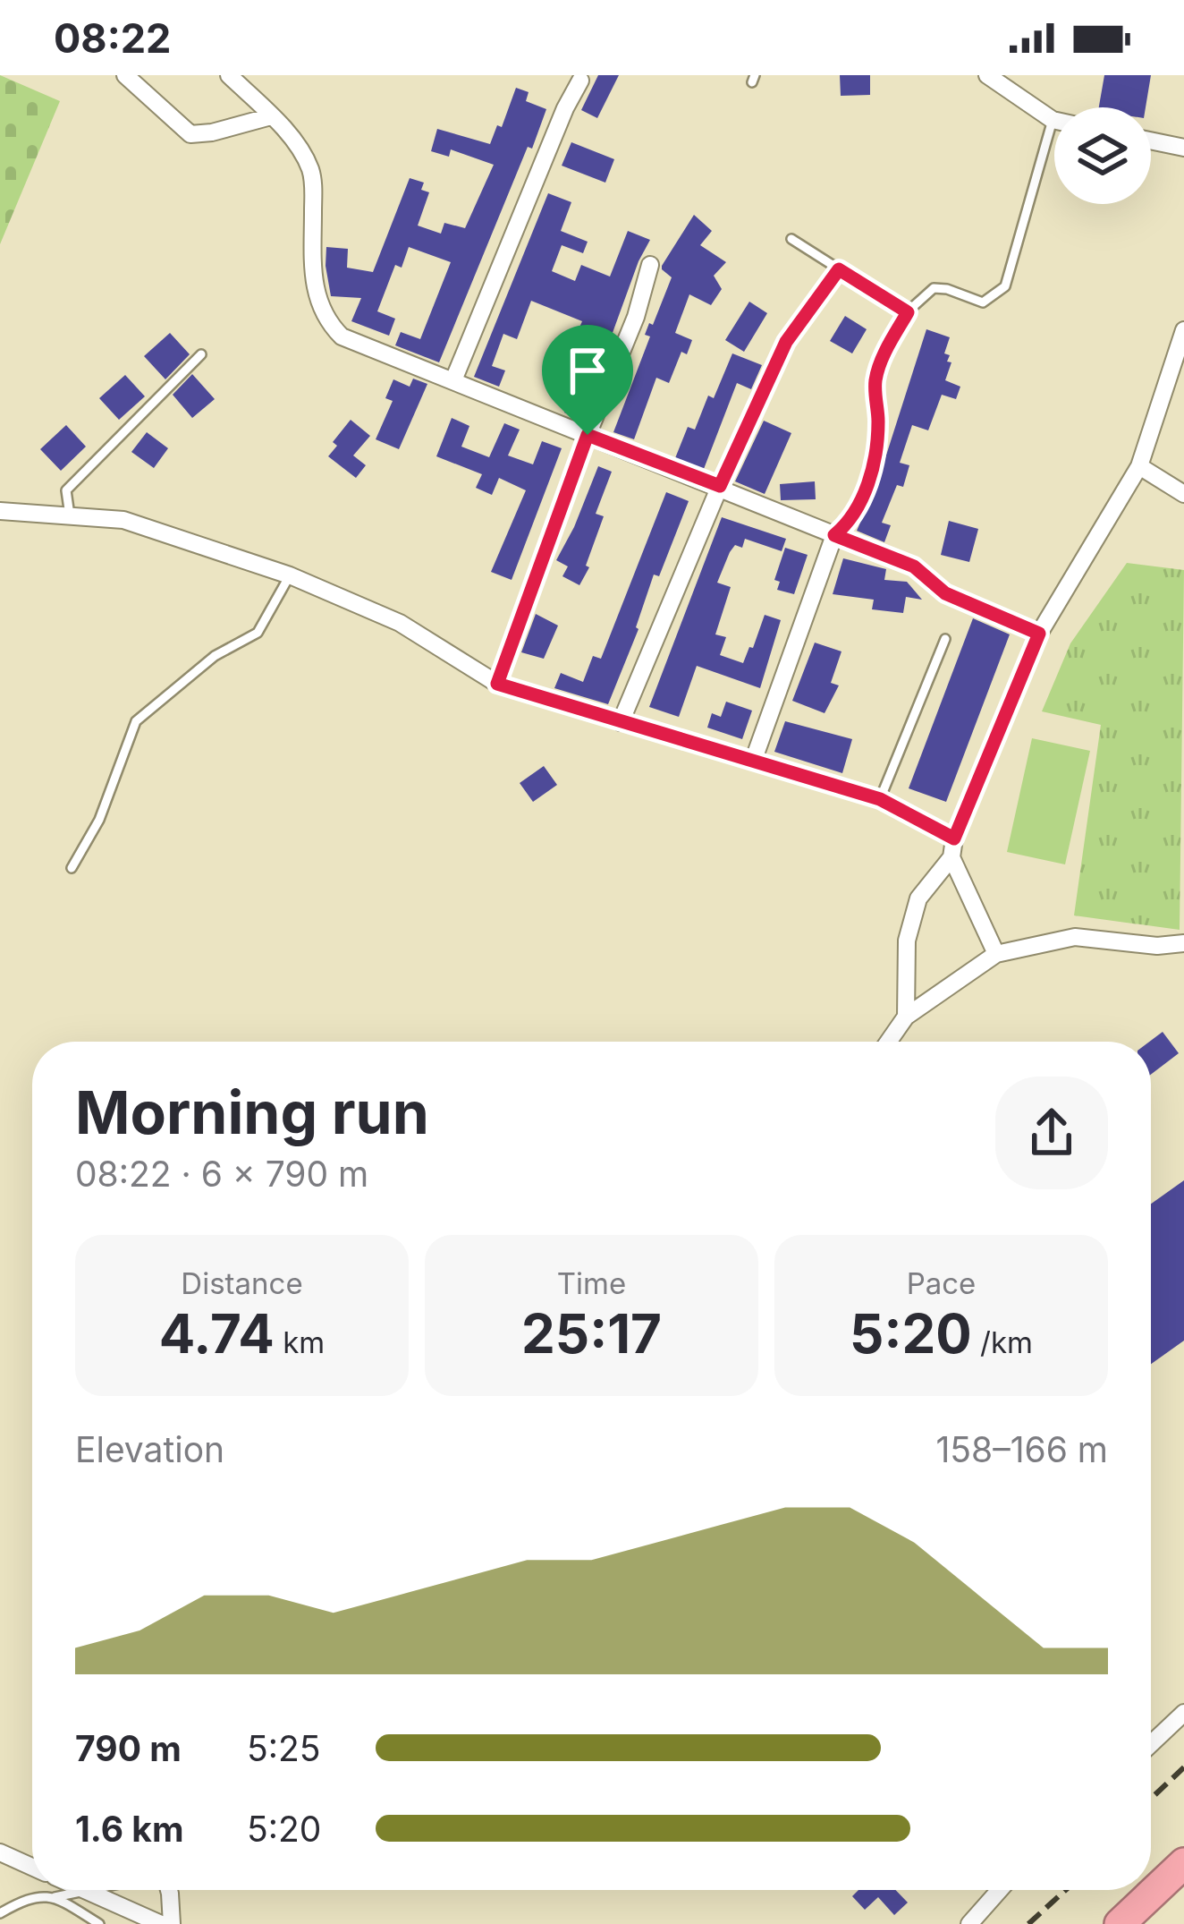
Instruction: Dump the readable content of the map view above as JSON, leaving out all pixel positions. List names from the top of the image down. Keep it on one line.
{"page":{"status":"08:22","heading":["Morning run","08:22 · 6 × 790 m"],"stats":[["Distance","4.74 km"],["Time","25:17"],["Pace","5:20 /km"]],"chart":["Elevation","158–166 m"],"list":[{"name":"790 m","note":"5:25"},{"name":"1.6 km","note":"5:20"}]}}
